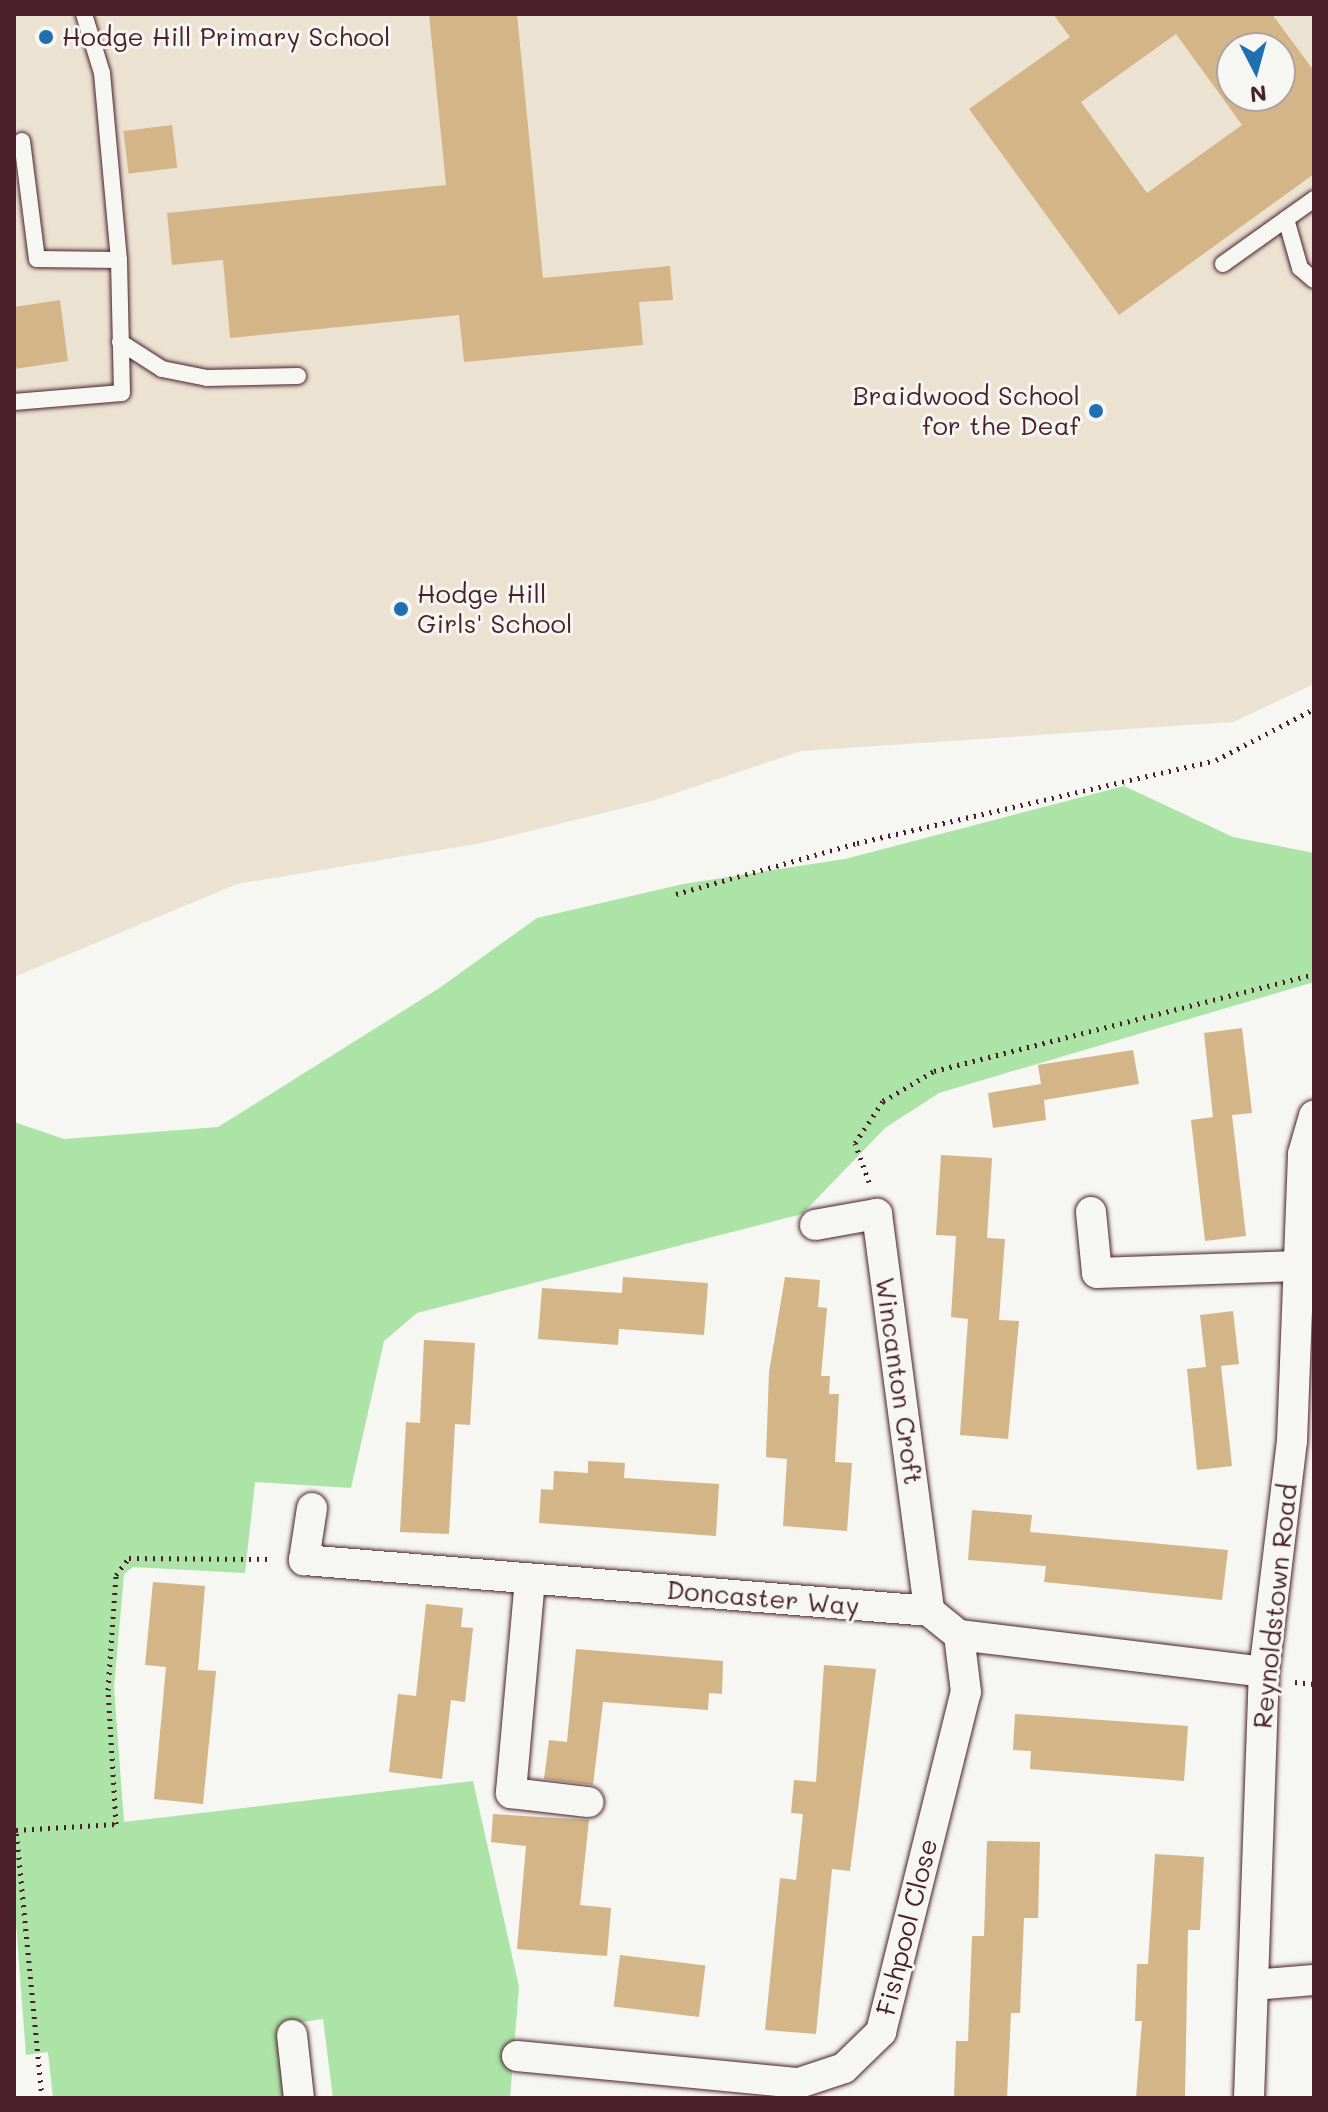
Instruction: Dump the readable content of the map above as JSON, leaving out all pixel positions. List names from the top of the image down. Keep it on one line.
{"streets":{"street":["Wincanton Croft","Doncaster Way","Reynoldstown Road","Fishpool Close"]},"crossings":[["Wincanton Croft","Doncaster Way"]],"places":["Hodge Hill Primary School","Braidwood School for the Deaf","Hodge Hill Girls' School"],"north":"bottom"}
